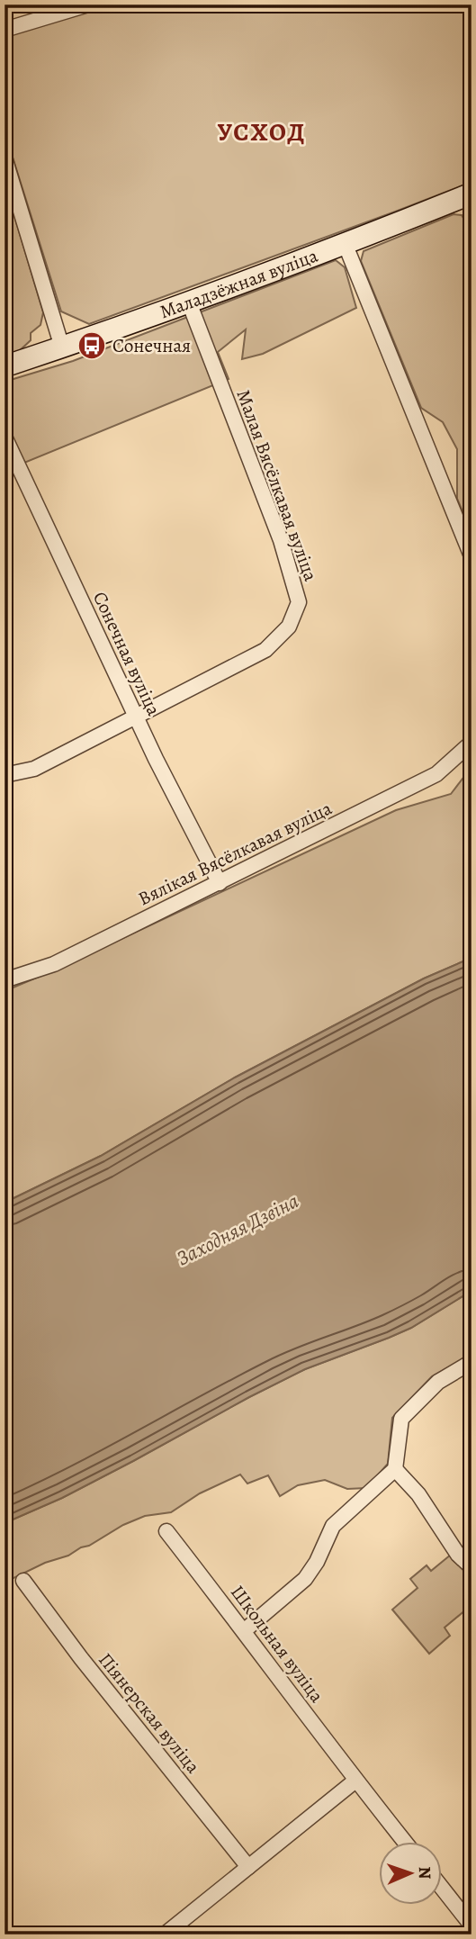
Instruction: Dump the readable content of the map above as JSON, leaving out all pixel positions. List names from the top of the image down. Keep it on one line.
{"streets":{"main road":["Маладзёжная вуліца"],"street":["Малая Вясёлкавая вуліца","Сонечная вуліца","Вялікая Вясёлкавая вуліца","Школьная вуліца","Піянерская вуліца"]},"crossings":[["Маладзёжная вуліца","Малая Вясёлкавая вуліца"],["Малая Вясёлкавая вуліца","Сонечная вуліца"],["Сонечная вуліца","Вялікая Вясёлкавая вуліца"]],"districts":["УСХОД"],"water":["Заходняя Дзвіна"],"places":{"bus stop":["Сонечная"]},"north":"right"}
